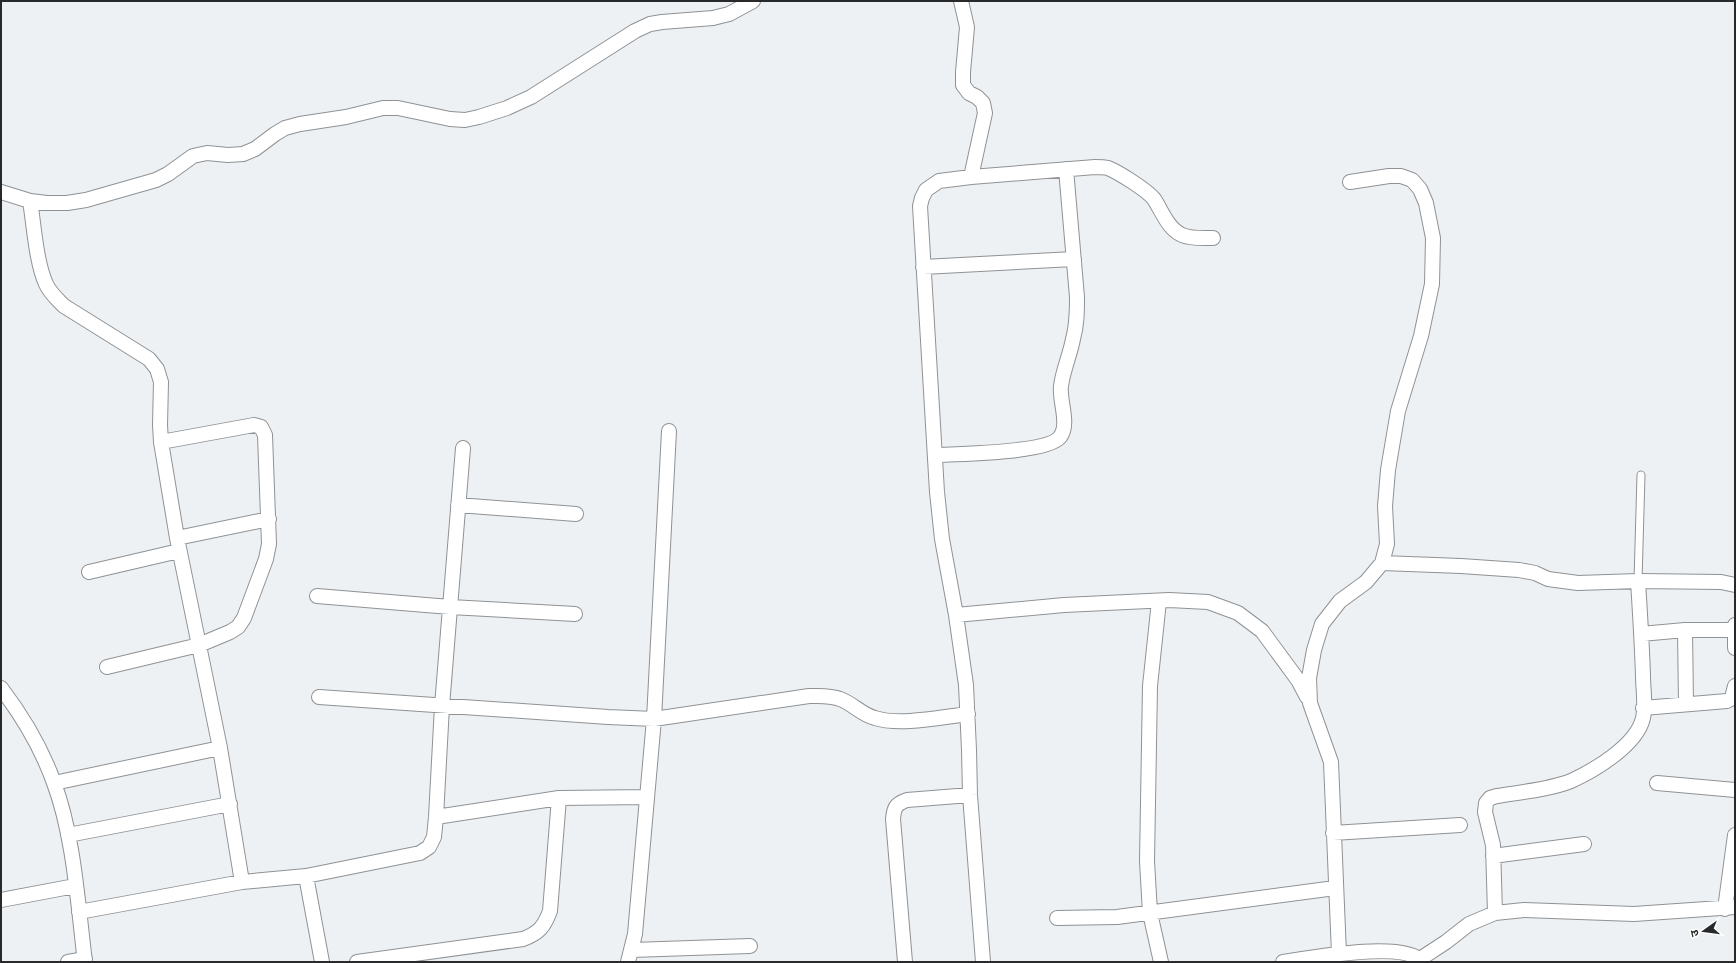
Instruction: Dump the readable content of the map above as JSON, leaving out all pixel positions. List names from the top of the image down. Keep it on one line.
{"north":"left"}
